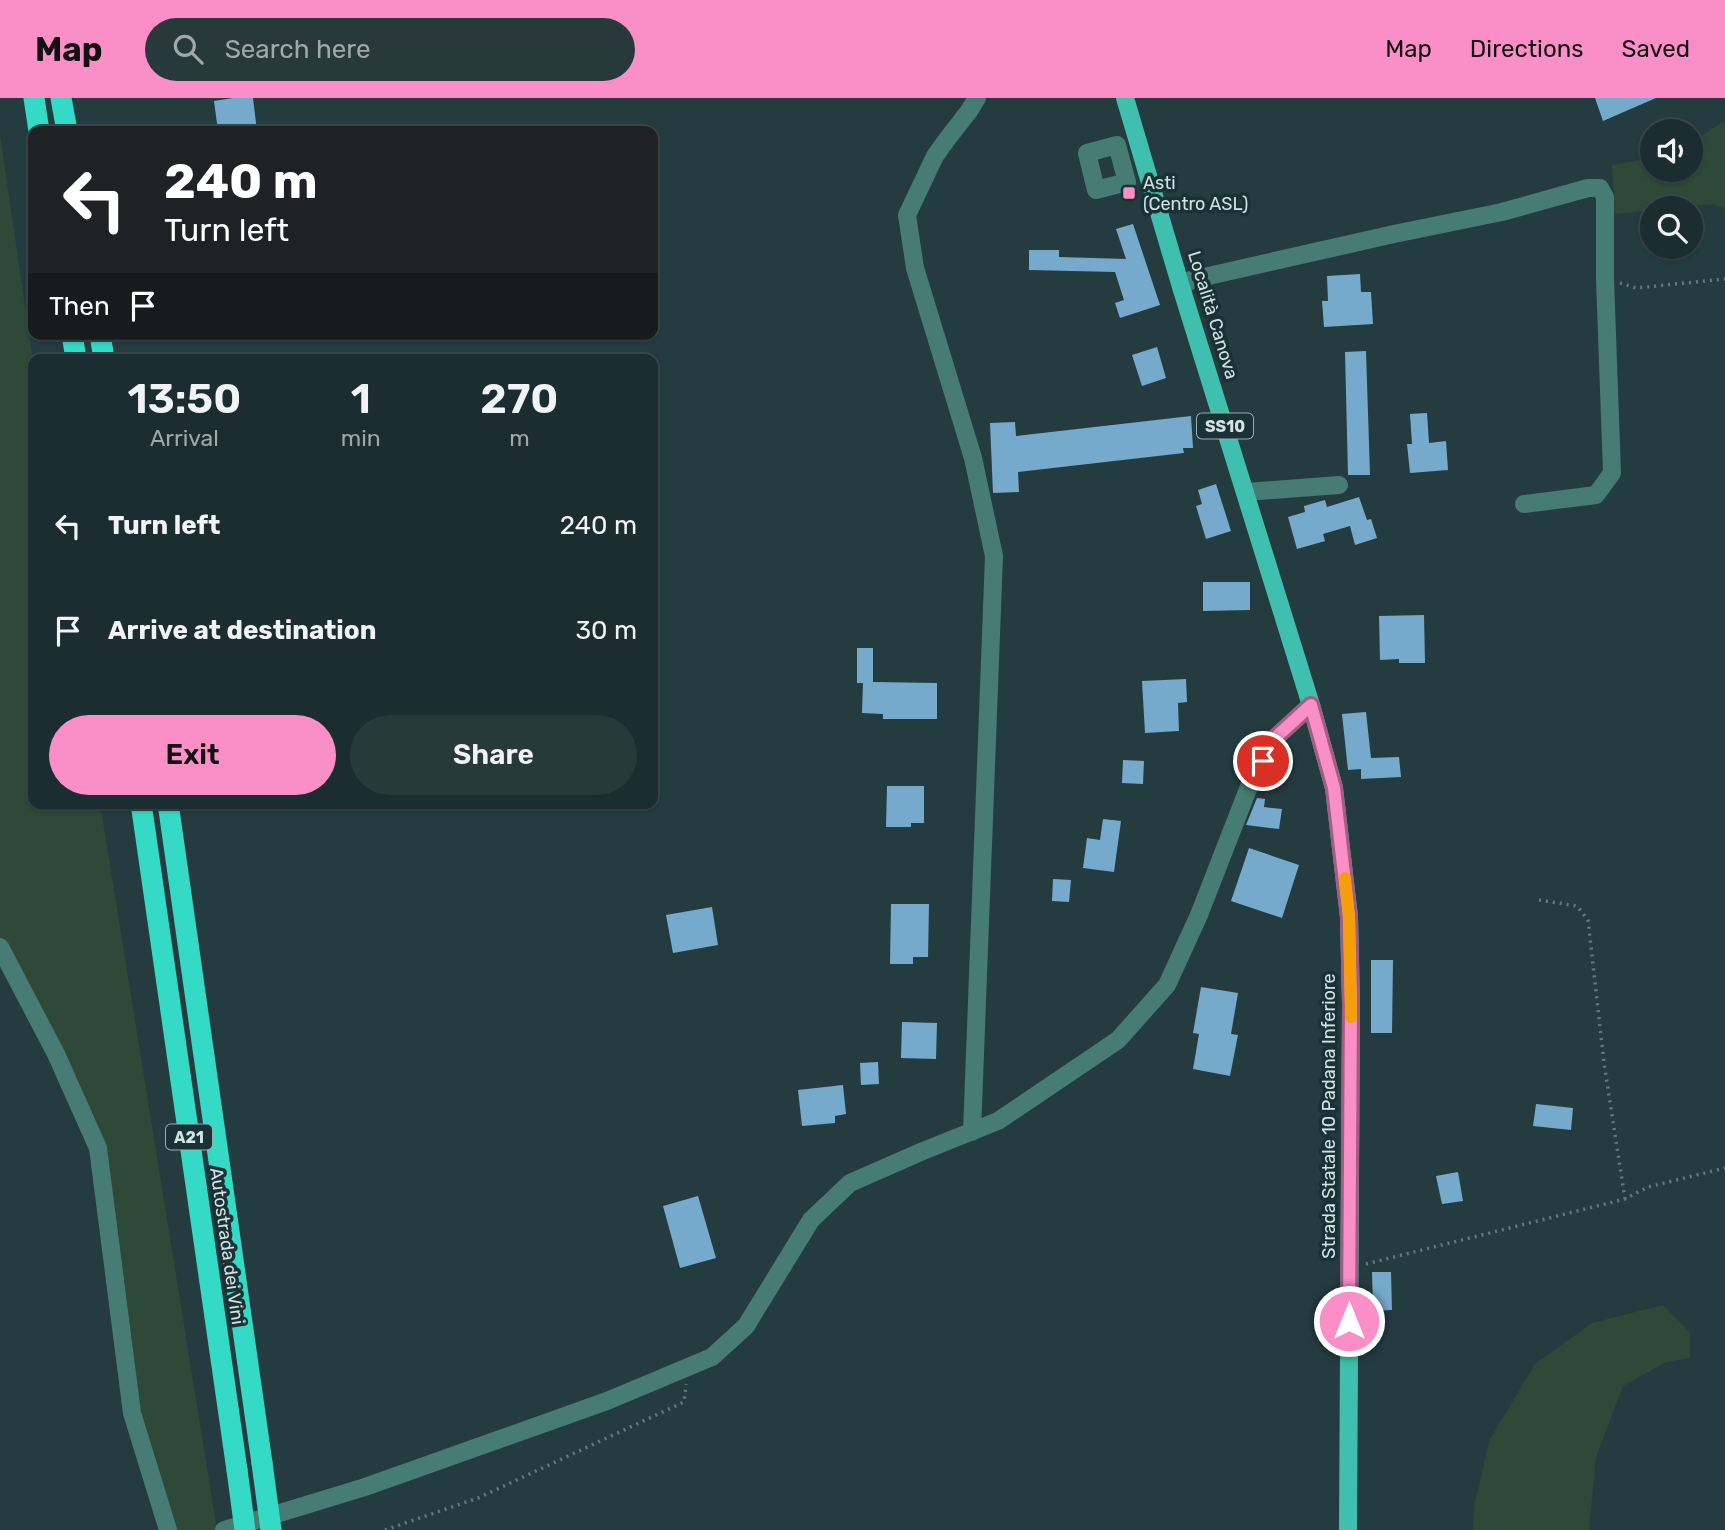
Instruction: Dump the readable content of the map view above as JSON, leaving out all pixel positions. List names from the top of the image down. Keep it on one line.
{"streets":{"highway":["A21","Autostrada dei Vini"],"main road":["Località Canova","SS10","Strada Statale 10 Padana Inferiore"]},"crossings":[["Località Canova","Strada Statale 10 Padana Inferiore"]],"places":{"transit":["Asti (Centro ASL)"]},"page":{"header":"Map","search":"Search here","nav":["Map","Directions","Saved"],"turn":["240 m","Turn left"],"then":"Then","eta":["13:50","Arrival","1","min","270","m"],"list":[{"name":"Turn left","value":"240 m"},{"name":"Arrive at destination","value":"30 m"}],"buttons":["Exit","Share"]}}
